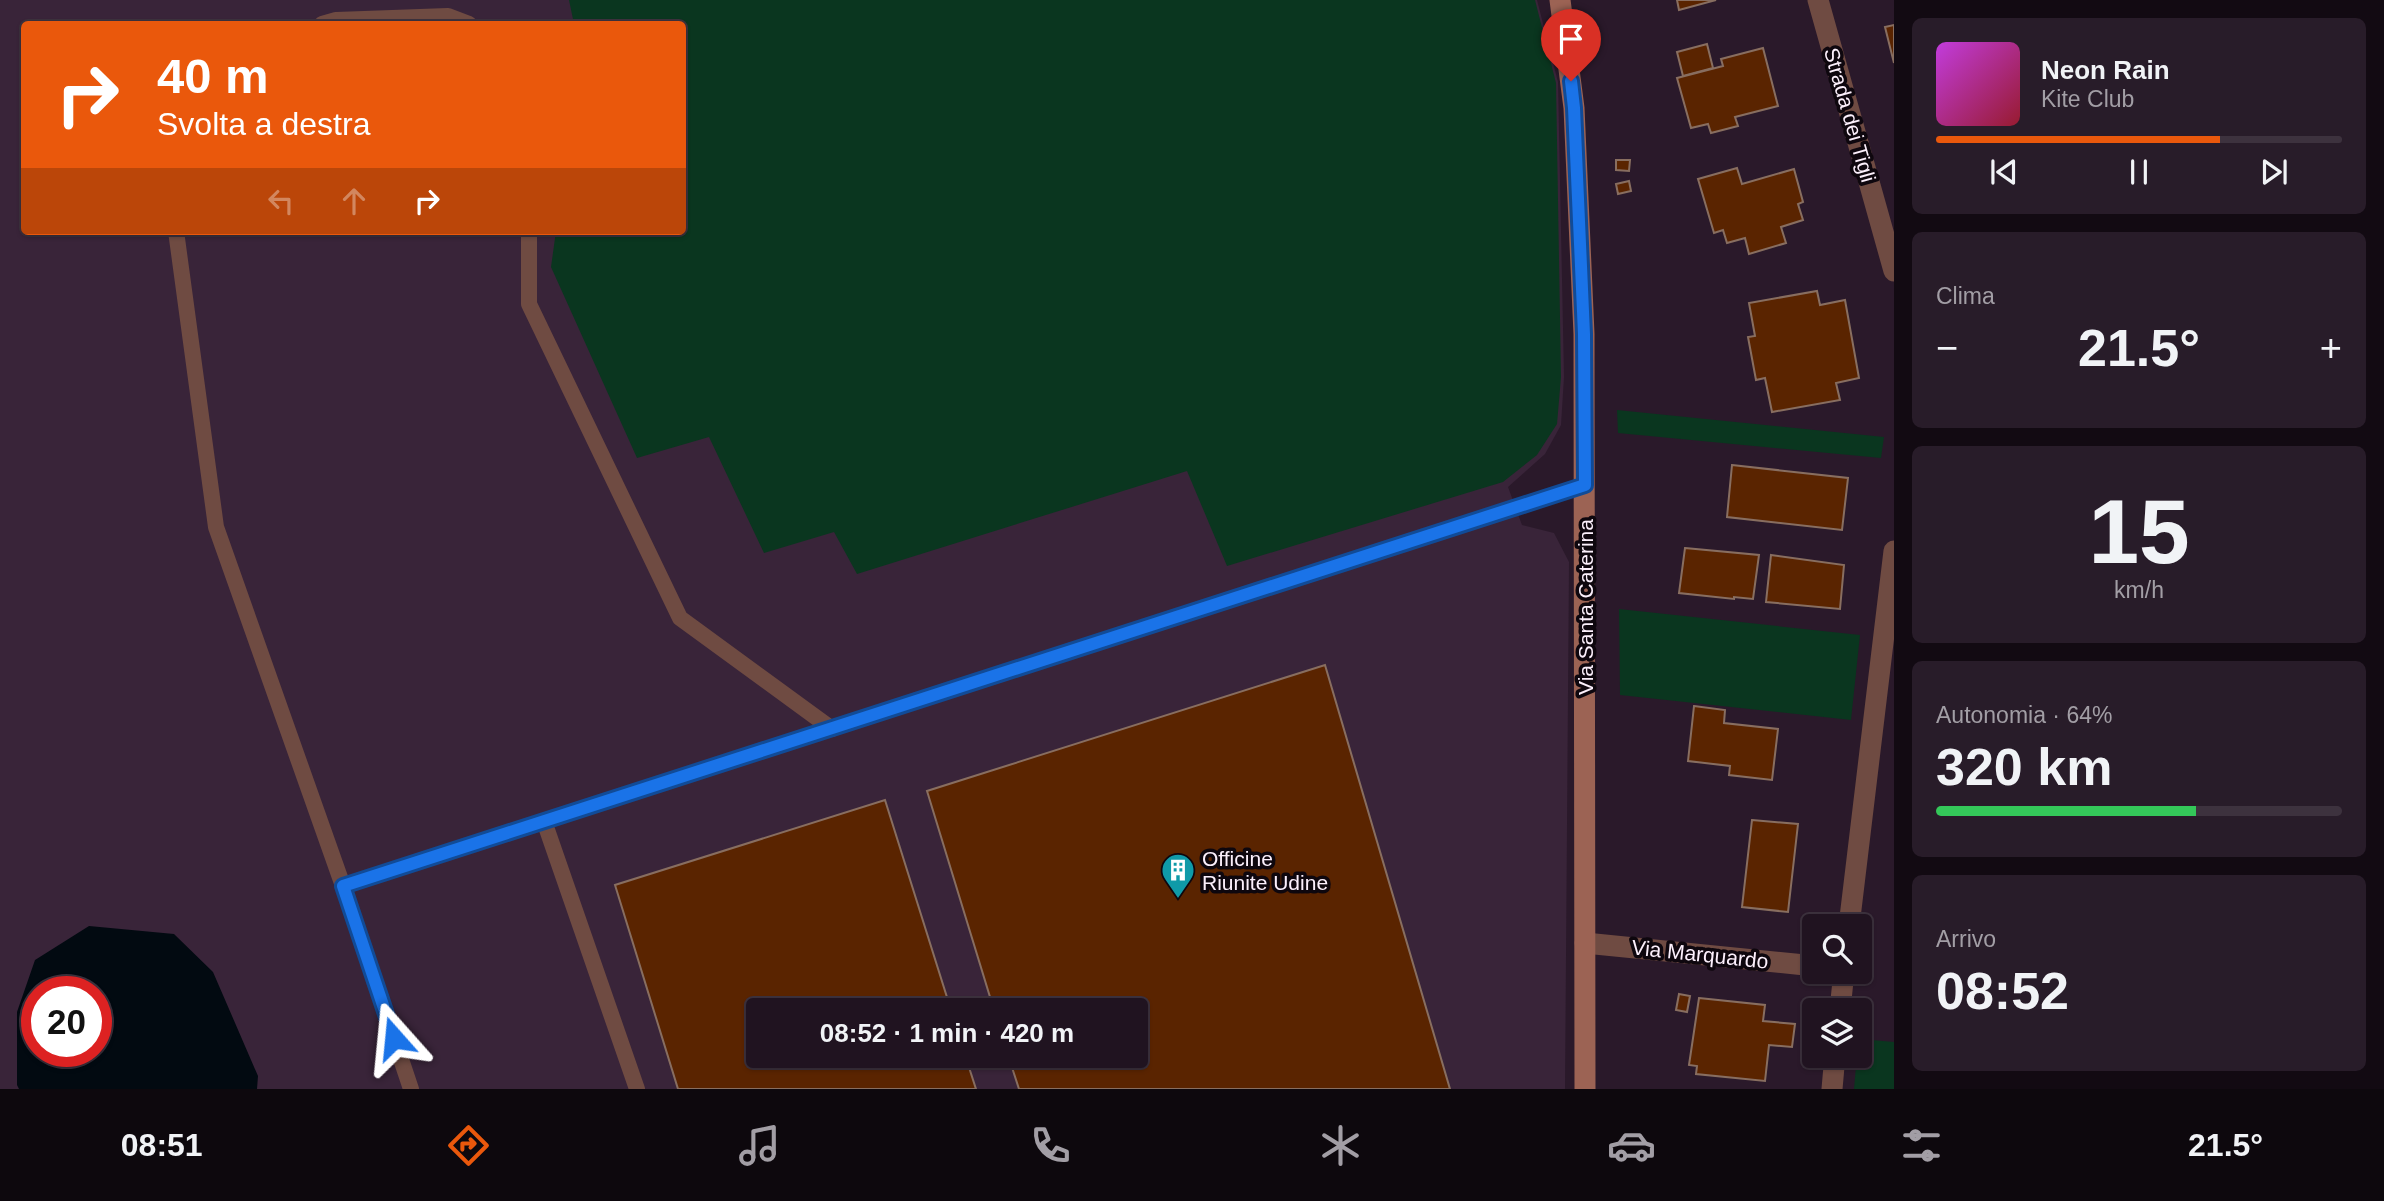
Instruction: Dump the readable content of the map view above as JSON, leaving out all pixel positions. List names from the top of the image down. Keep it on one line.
{"streets":{"street":["Strada dei Tigli","Via Santa Caterina","Via Marquardo"]},"crossings":[["Via Santa Caterina","Via Marquardo"]],"places":{"building":["Officine Riunite Udine"]},"page":{"turn":["40 m","Svolta a destra"],"song":["Neon Rain","Kite Club"],"tile":["Clima",["15","km/h"],["Autonomia · 64%","320 km"],["Arrivo","08:52"]],"heat":["−","21.5°","+"],"limit":"20","trip":"08:52 · 1 min · 420 m","tabs":["08:51","21.5°"]}}
